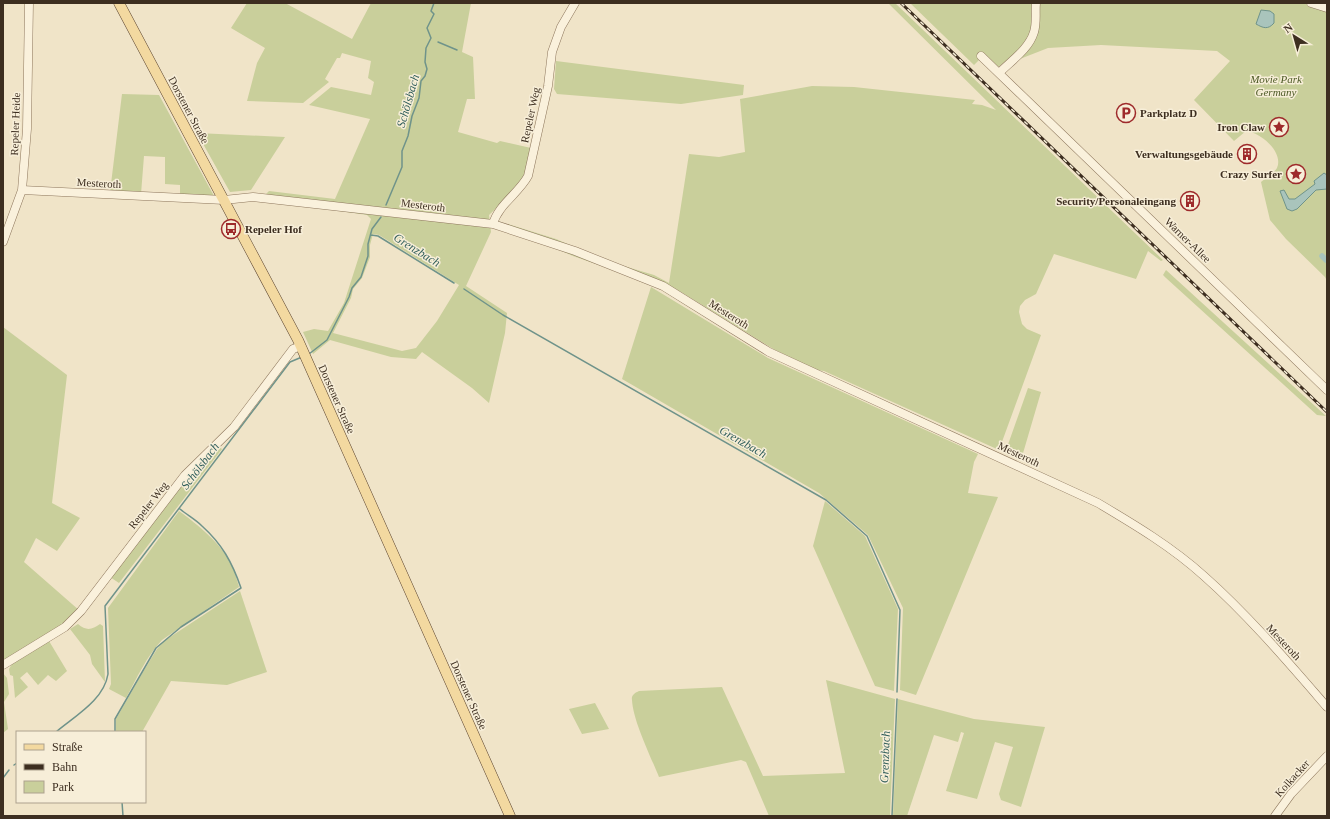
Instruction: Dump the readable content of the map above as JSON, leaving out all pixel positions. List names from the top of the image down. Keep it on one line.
{"streets":{"main road":["Dorstener Straße"],"street":["Repeler Weg","Repeler Heide","Mesteroth","Warner-Allee","Kolkacker"]},"crossings":[["Dorstener Straße","Repeler Weg"],["Dorstener Straße","Mesteroth"],["Repeler Weg","Mesteroth"],["Repeler Heide","Mesteroth"]],"water":["Schölsbach","Grenzbach"],"parks":["Movie Park Germany"],"places":{"parking":["Parkplatz D"],"place":["Iron Claw","Crazy Surfer"],"building":["Verwaltungsgebäude","Security/Personaleingang"],"bus stop":["Repeler Hof"]},"legend":["Straße","Bahn","Park"],"north":"top left"}
